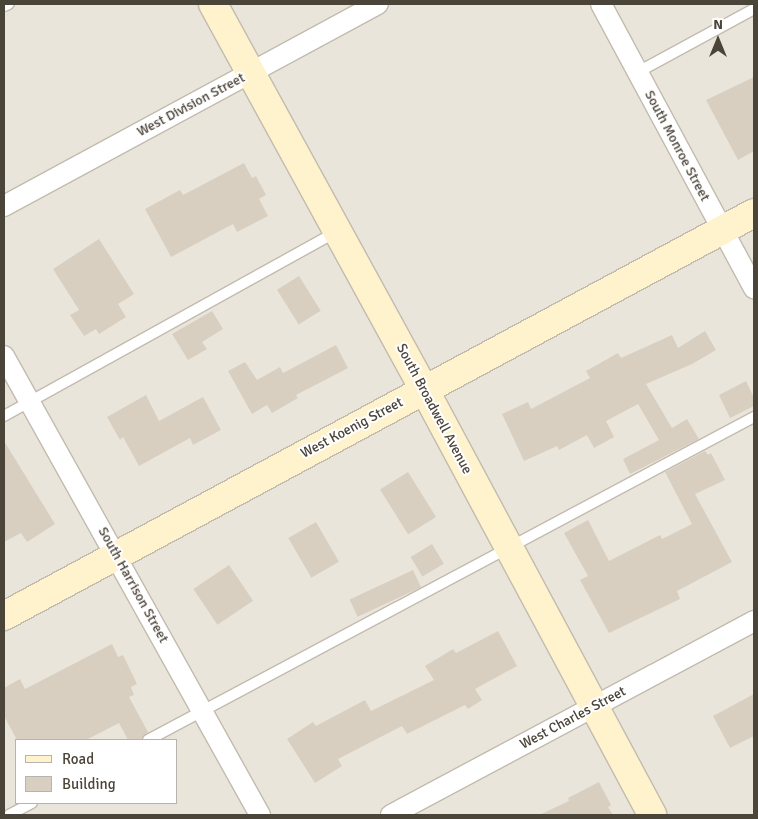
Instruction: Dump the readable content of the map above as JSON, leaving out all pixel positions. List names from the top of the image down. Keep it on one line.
{"streets":{"main road":["South Broadwell Avenue","West Koenig Street"],"street":["West Division Street","South Monroe Street","South Harrison Street","West Charles Street"]},"crossings":[["West Division Street","South Broadwell Avenue"],["South Monroe Street","West Koenig Street"],["South Broadwell Avenue","West Koenig Street"],["South Broadwell Avenue","West Charles Street"],["West Koenig Street","South Harrison Street"]],"legend":["Road","Building"],"north":"top"}
